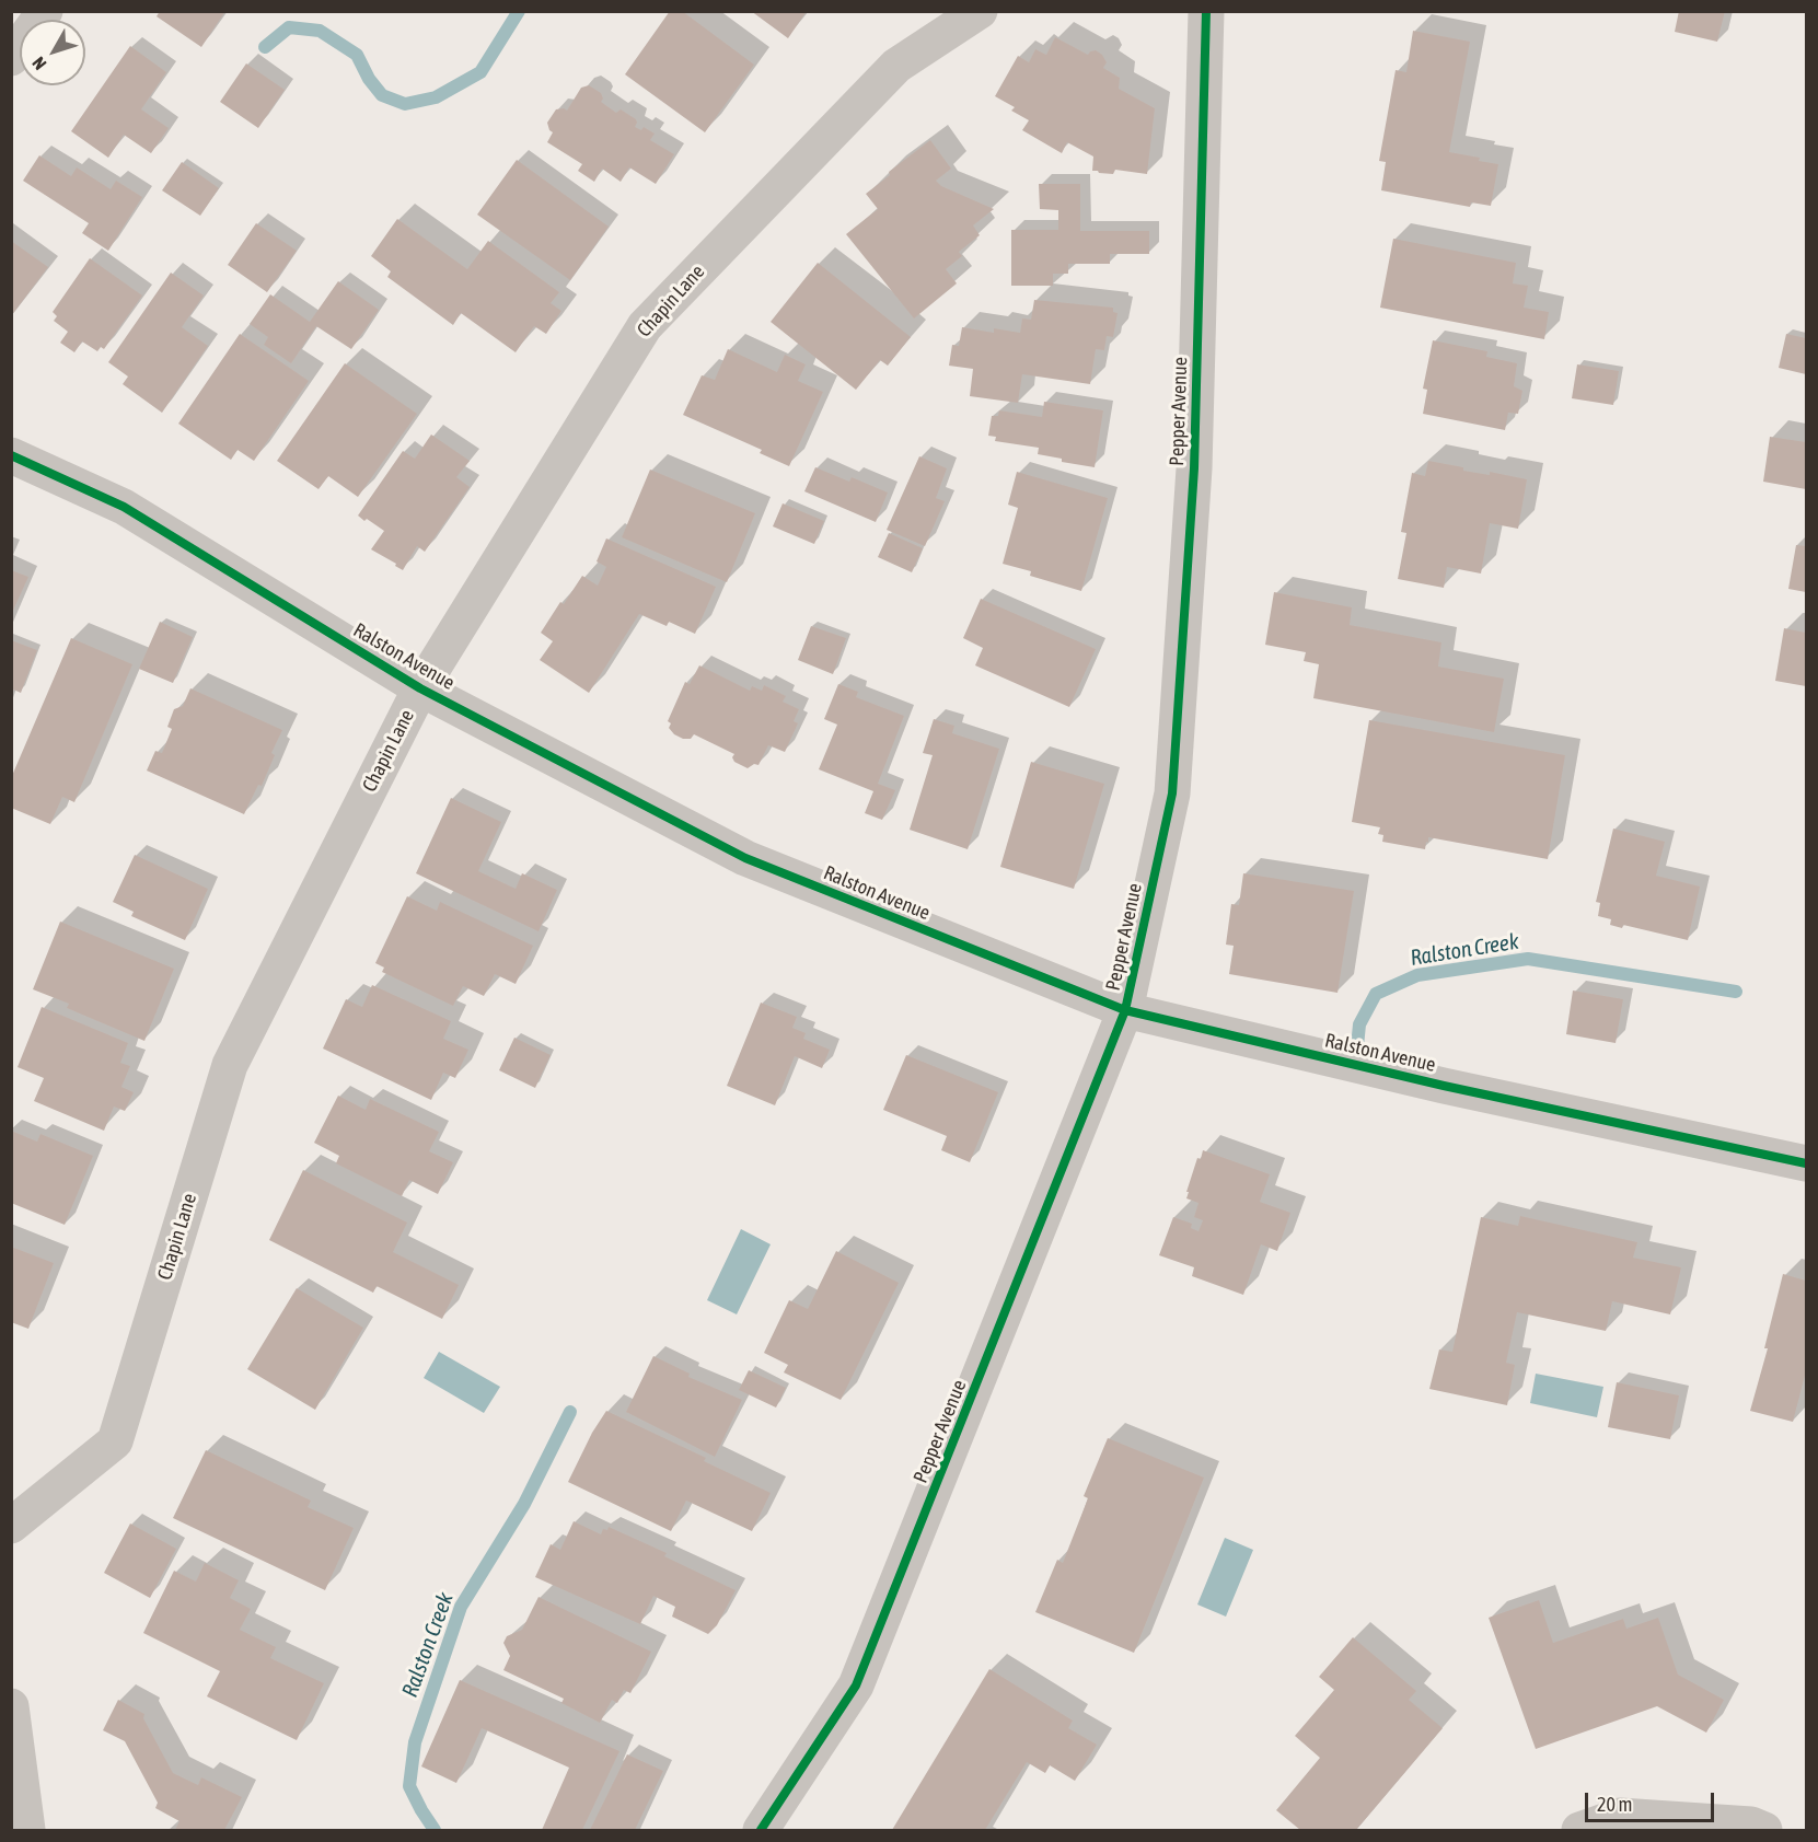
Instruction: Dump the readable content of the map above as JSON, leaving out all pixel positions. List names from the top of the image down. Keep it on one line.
{"streets":{"street":["Chapin Lane","Pepper Avenue","Ralston Avenue"]},"crossings":[["Chapin Lane","Ralston Avenue"],["Pepper Avenue","Ralston Avenue"]],"water":["Ralston Creek"],"scale_bar":"20 m","north":"bottom left"}
